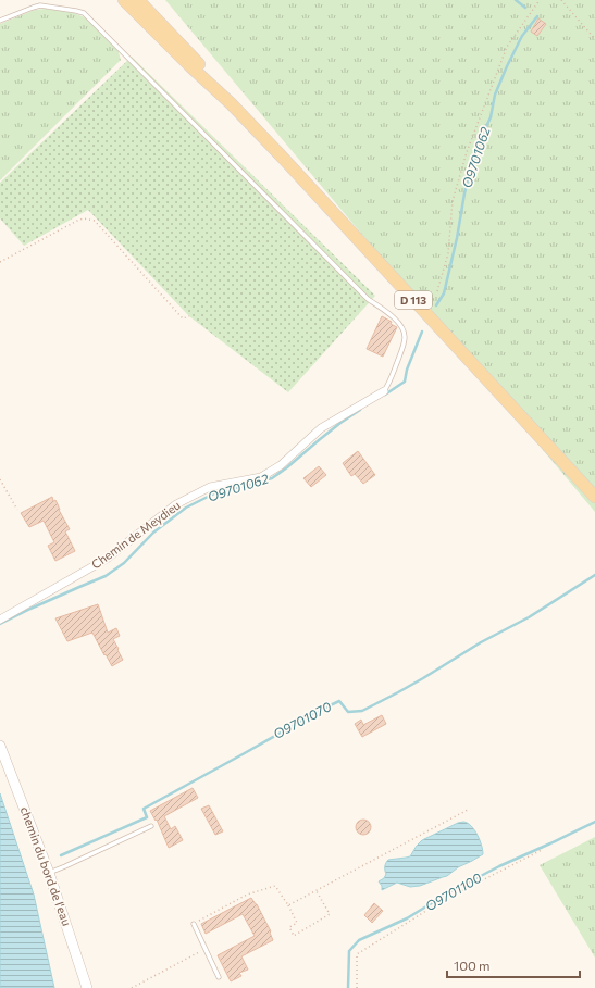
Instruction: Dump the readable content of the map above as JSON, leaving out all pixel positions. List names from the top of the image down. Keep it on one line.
{"streets":{"main road":["D 113"],"street":["Chemin de Meydieu","chemin du bord de l'eau"]},"water":["O9701062","O9701070","O9701100"],"scale_bar":"100 m"}
